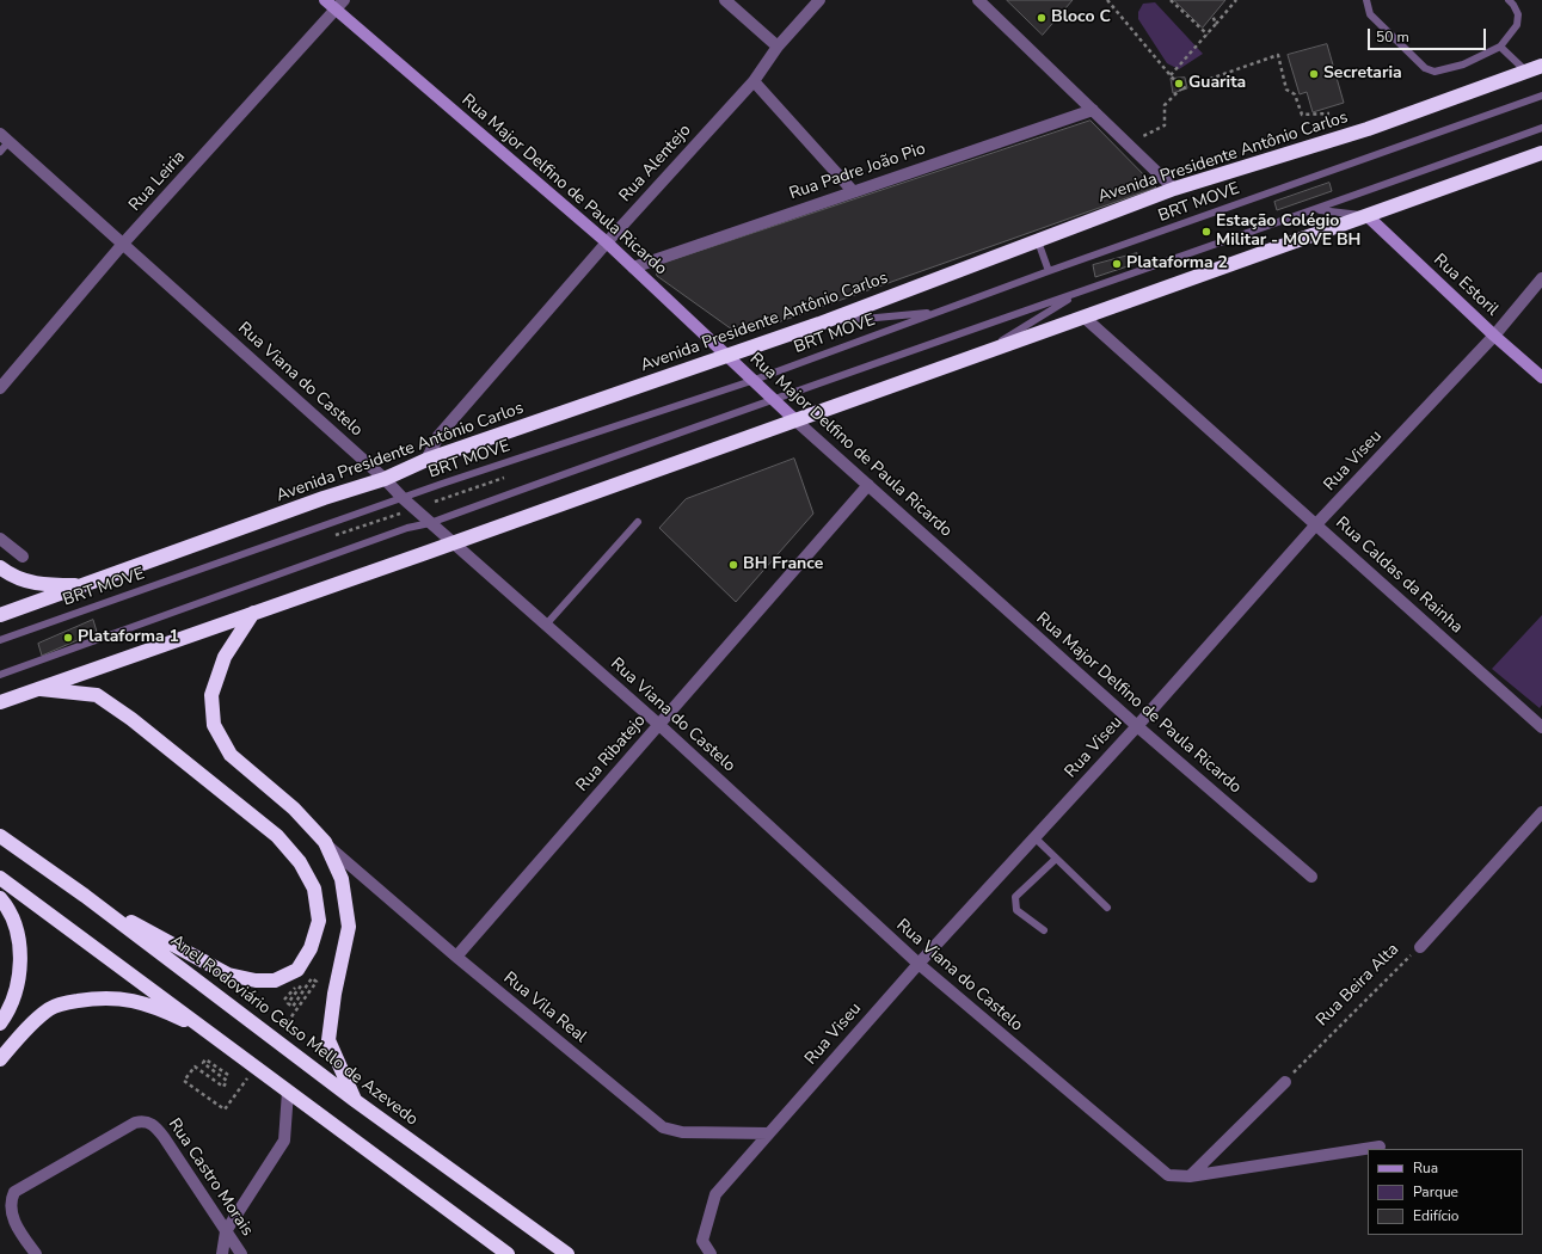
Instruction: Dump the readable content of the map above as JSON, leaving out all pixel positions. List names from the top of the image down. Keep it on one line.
{"streets":{"highway":["Avenida Presidente Antônio Carlos","Anel Rodoviário Celso Mello de Azevedo"],"street":["Rua Alentejo","Rua Padre João Pio","Rua Leiria","Rua Major Delfino de Paula Ricardo","Rua Estoril","Rua Viana do Castelo","Rua Viseu","Rua Caldas da Rainha","Rua Ribatejo","Rua Beira Alta","Rua Vila Real","Rua Castro Morais"],"lane":["BRT MOVE"]},"crossings":[["Avenida Presidente Antônio Carlos","Rua Alentejo"],["Avenida Presidente Antônio Carlos","Rua Major Delfino de Paula Ricardo"],["Avenida Presidente Antônio Carlos","Rua Viana do Castelo"],["Rua Alentejo","Rua Major Delfino de Paula Ricardo"],["Rua Padre João Pio","Rua Major Delfino de Paula Ricardo"],["Rua Leiria","Rua Major Delfino de Paula Ricardo"],["Rua Leiria","Rua Viana do Castelo"],["Rua Major Delfino de Paula Ricardo","BRT MOVE"],["Rua Major Delfino de Paula Ricardo","Rua Viseu"],["Rua Major Delfino de Paula Ricardo","Rua Ribatejo"],["BRT MOVE","Rua Viana do Castelo"],["Rua Estoril","Rua Viseu"],["Rua Viana do Castelo","Rua Viseu"],["Rua Viana do Castelo","Rua Ribatejo"],["Rua Viseu","Rua Caldas da Rainha"],["Rua Viseu","Rua Vila Real"],["Rua Ribatejo","Rua Vila Real"]],"places":["Bloco C","Secretaria","Guarita","Estação Colégio Militar - MOVE BH","Plataforma 2","BH France","Plataforma 1"],"legend":["Rua","Parque","Edifício"],"scale_bar":"50 m"}
